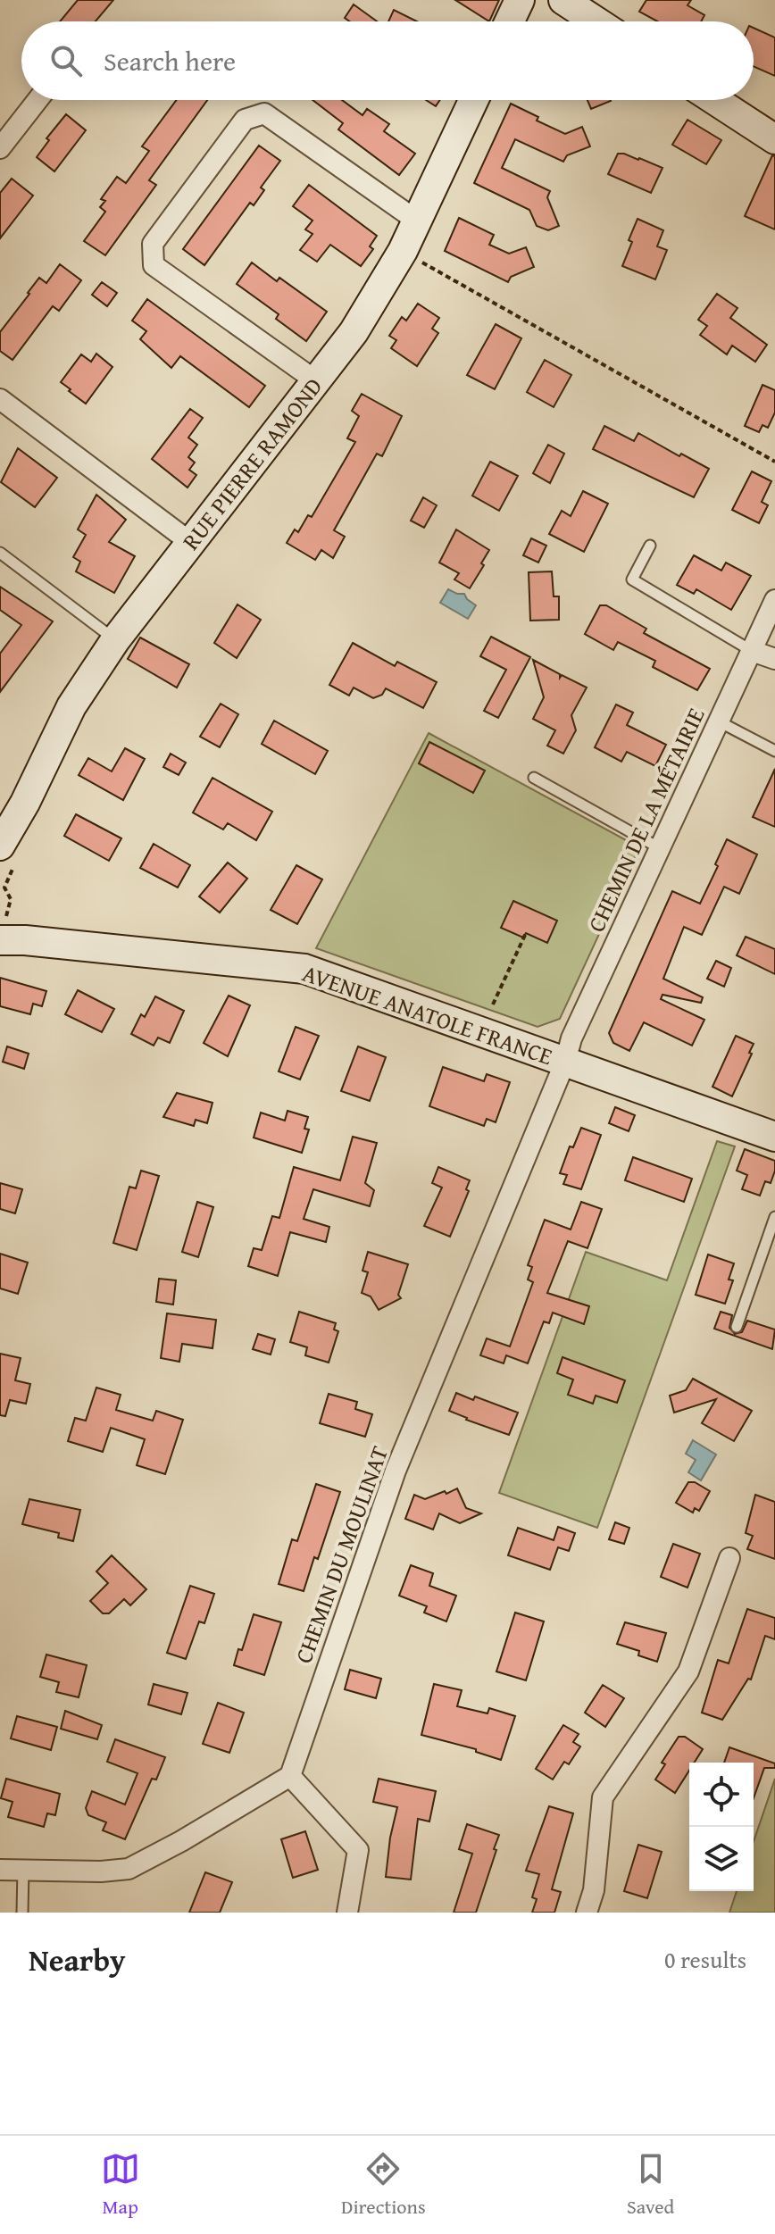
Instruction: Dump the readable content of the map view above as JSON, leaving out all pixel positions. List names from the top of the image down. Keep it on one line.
{"streets":{"street":["RUE PIERRE RAMOND","CHEMIN DE LA MÉTAIRIE","AVENUE ANATOLE FRANCE","CHEMIN DU MOULINAT"]},"crossings":[["CHEMIN DE LA MÉTAIRIE","AVENUE ANATOLE FRANCE"],["CHEMIN DE LA MÉTAIRIE","CHEMIN DU MOULINAT"],["AVENUE ANATOLE FRANCE","CHEMIN DU MOULINAT"]],"page":{"search":"Search here","heading":["Nearby","0 results"],"nav":["Map","Directions","Saved"]}}
